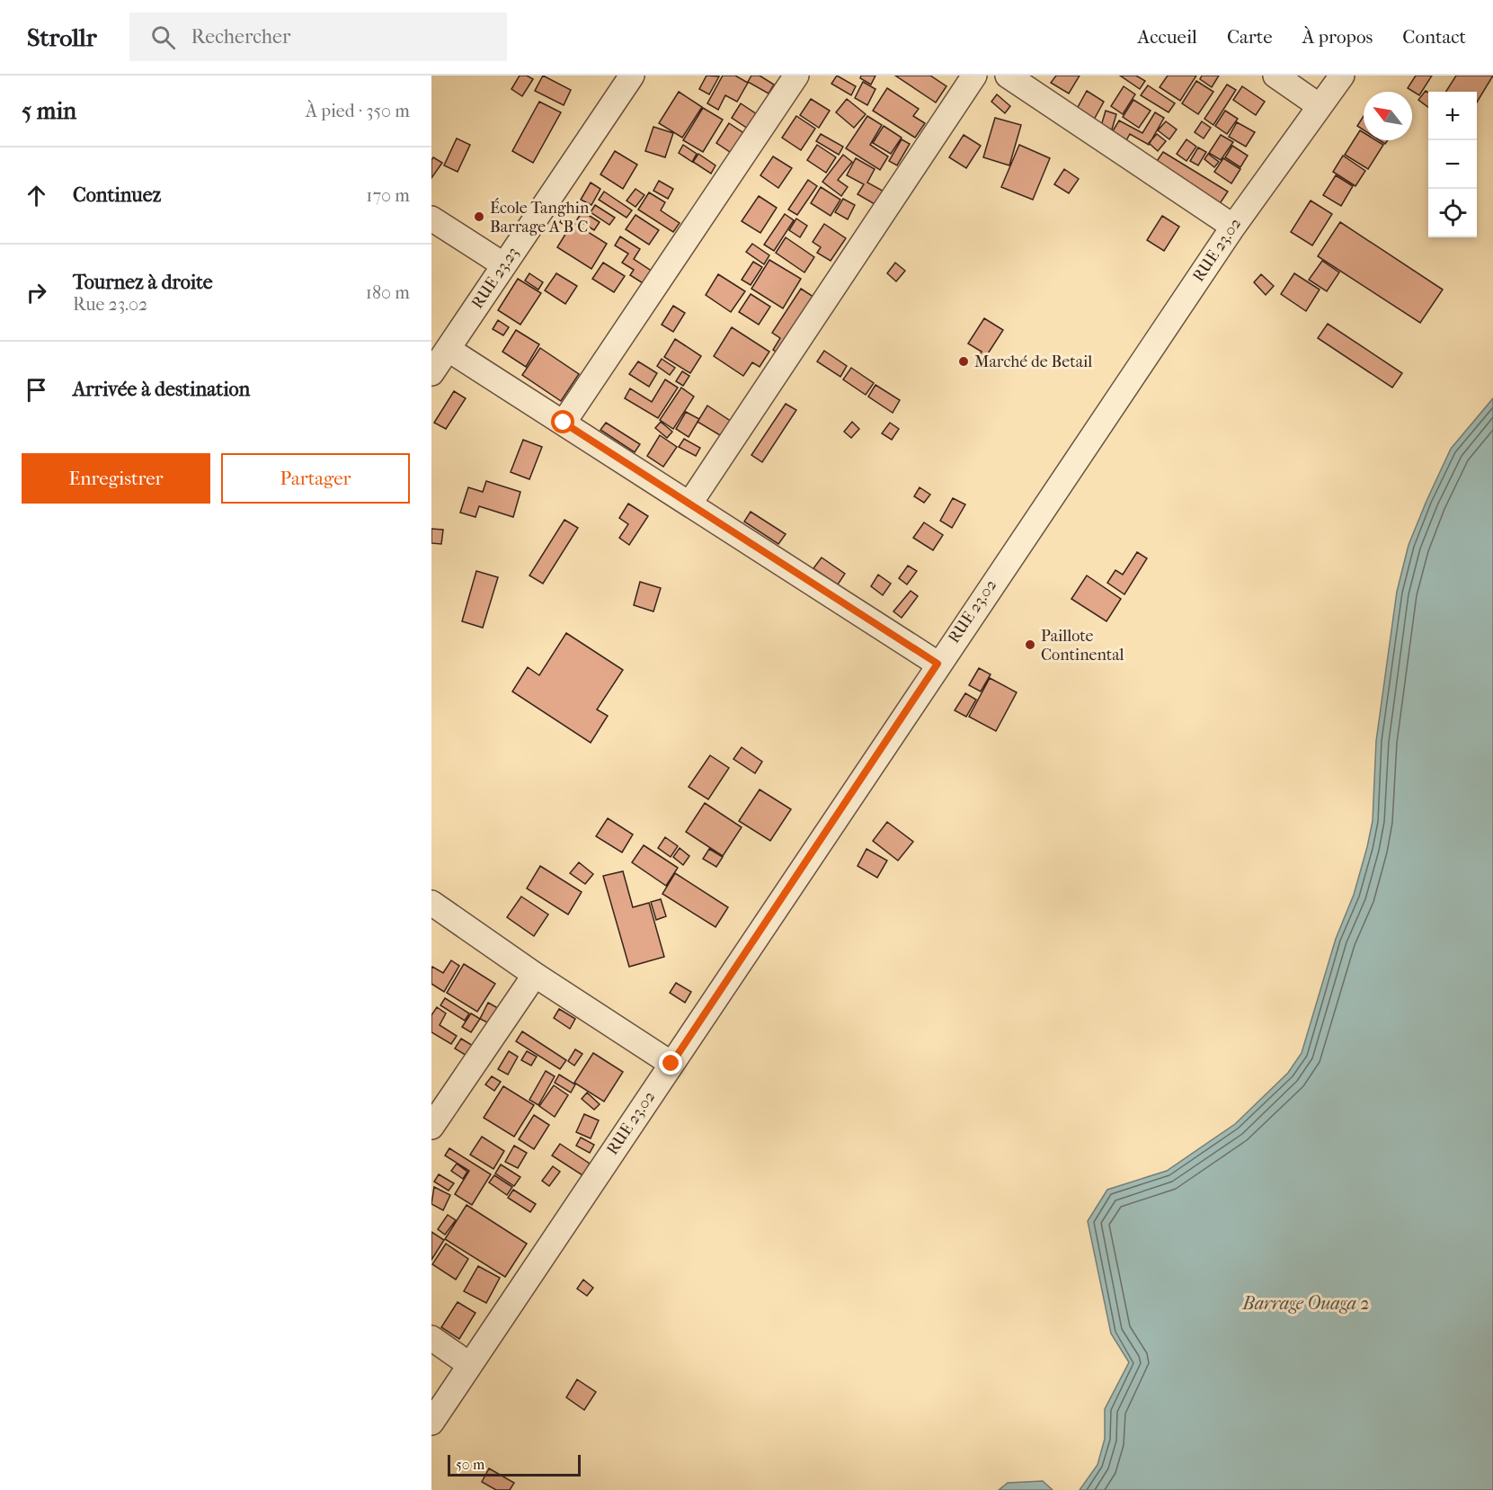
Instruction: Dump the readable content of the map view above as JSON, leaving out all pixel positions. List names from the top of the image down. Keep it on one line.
{"streets":{"street":["RUE 23.02","RUE 23.23"]},"water":["Barrage Ouaga 2"],"places":["École Tanghin Barrage A B C","Marché de Betail","Paillote Continental"],"scale_bar":"50 m","north":"top left","page":{"header":"Strollr","search":"Rechercher","nav":["Accueil","Carte","À propos","Contact"],"heading":["5 min","À pied · 350 m"],"map_buttons":["+","−"],"list":[["Continuez","170 m"],["Tournez à droite","Rue 23.02","180 m"],"Arrivée à destination"],"buttons":["Enregistrer","Partager"],"scale":"50 m"}}
